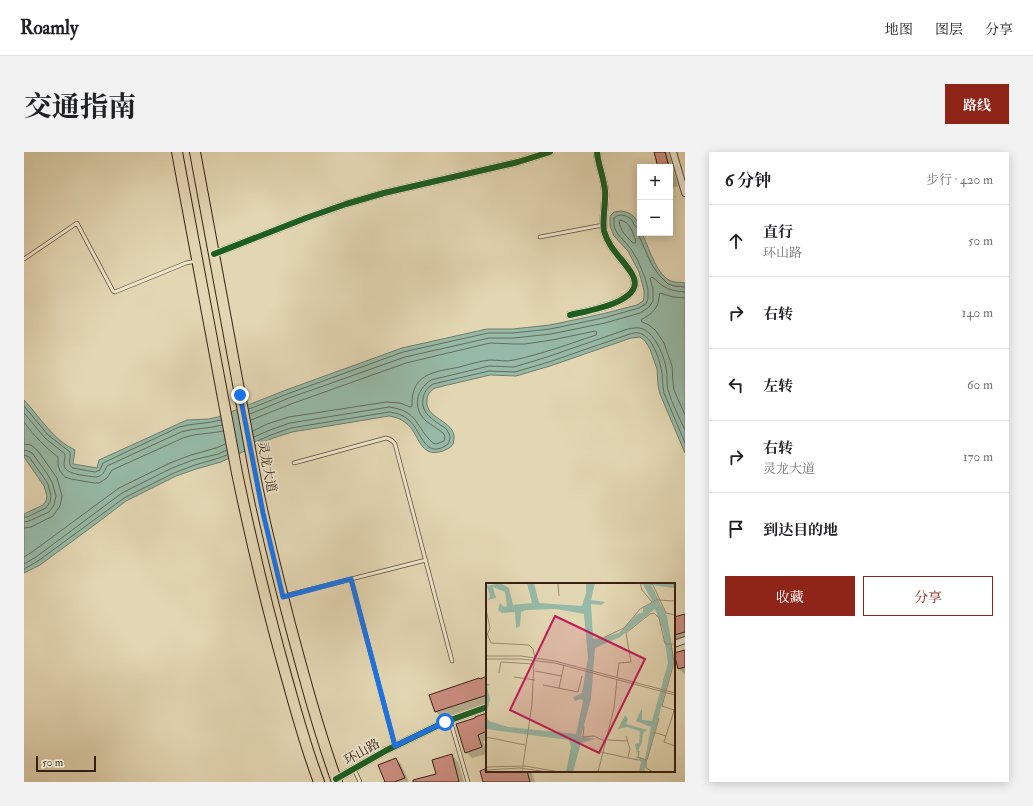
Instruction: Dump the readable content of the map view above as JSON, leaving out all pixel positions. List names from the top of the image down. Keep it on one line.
{"streets":{"main road":["灵龙大道"],"street":["环山路"]},"crossings":[["灵龙大道","环山路"]],"scale_bar":"50 m","page":{"header":"Roamly","nav":["地图","图层","分享"],"title":"交通指南","buttons":["路线",["收藏","分享"]],"heading":["6 分钟","步行 · 420 m"],"map_buttons":["+","−"],"list":[["直行","环山路","50 m"],["右转","140 m"],["左转","60 m"],["右转","灵龙大道","170 m"],"到达目的地"],"scale":"50 m"}}
